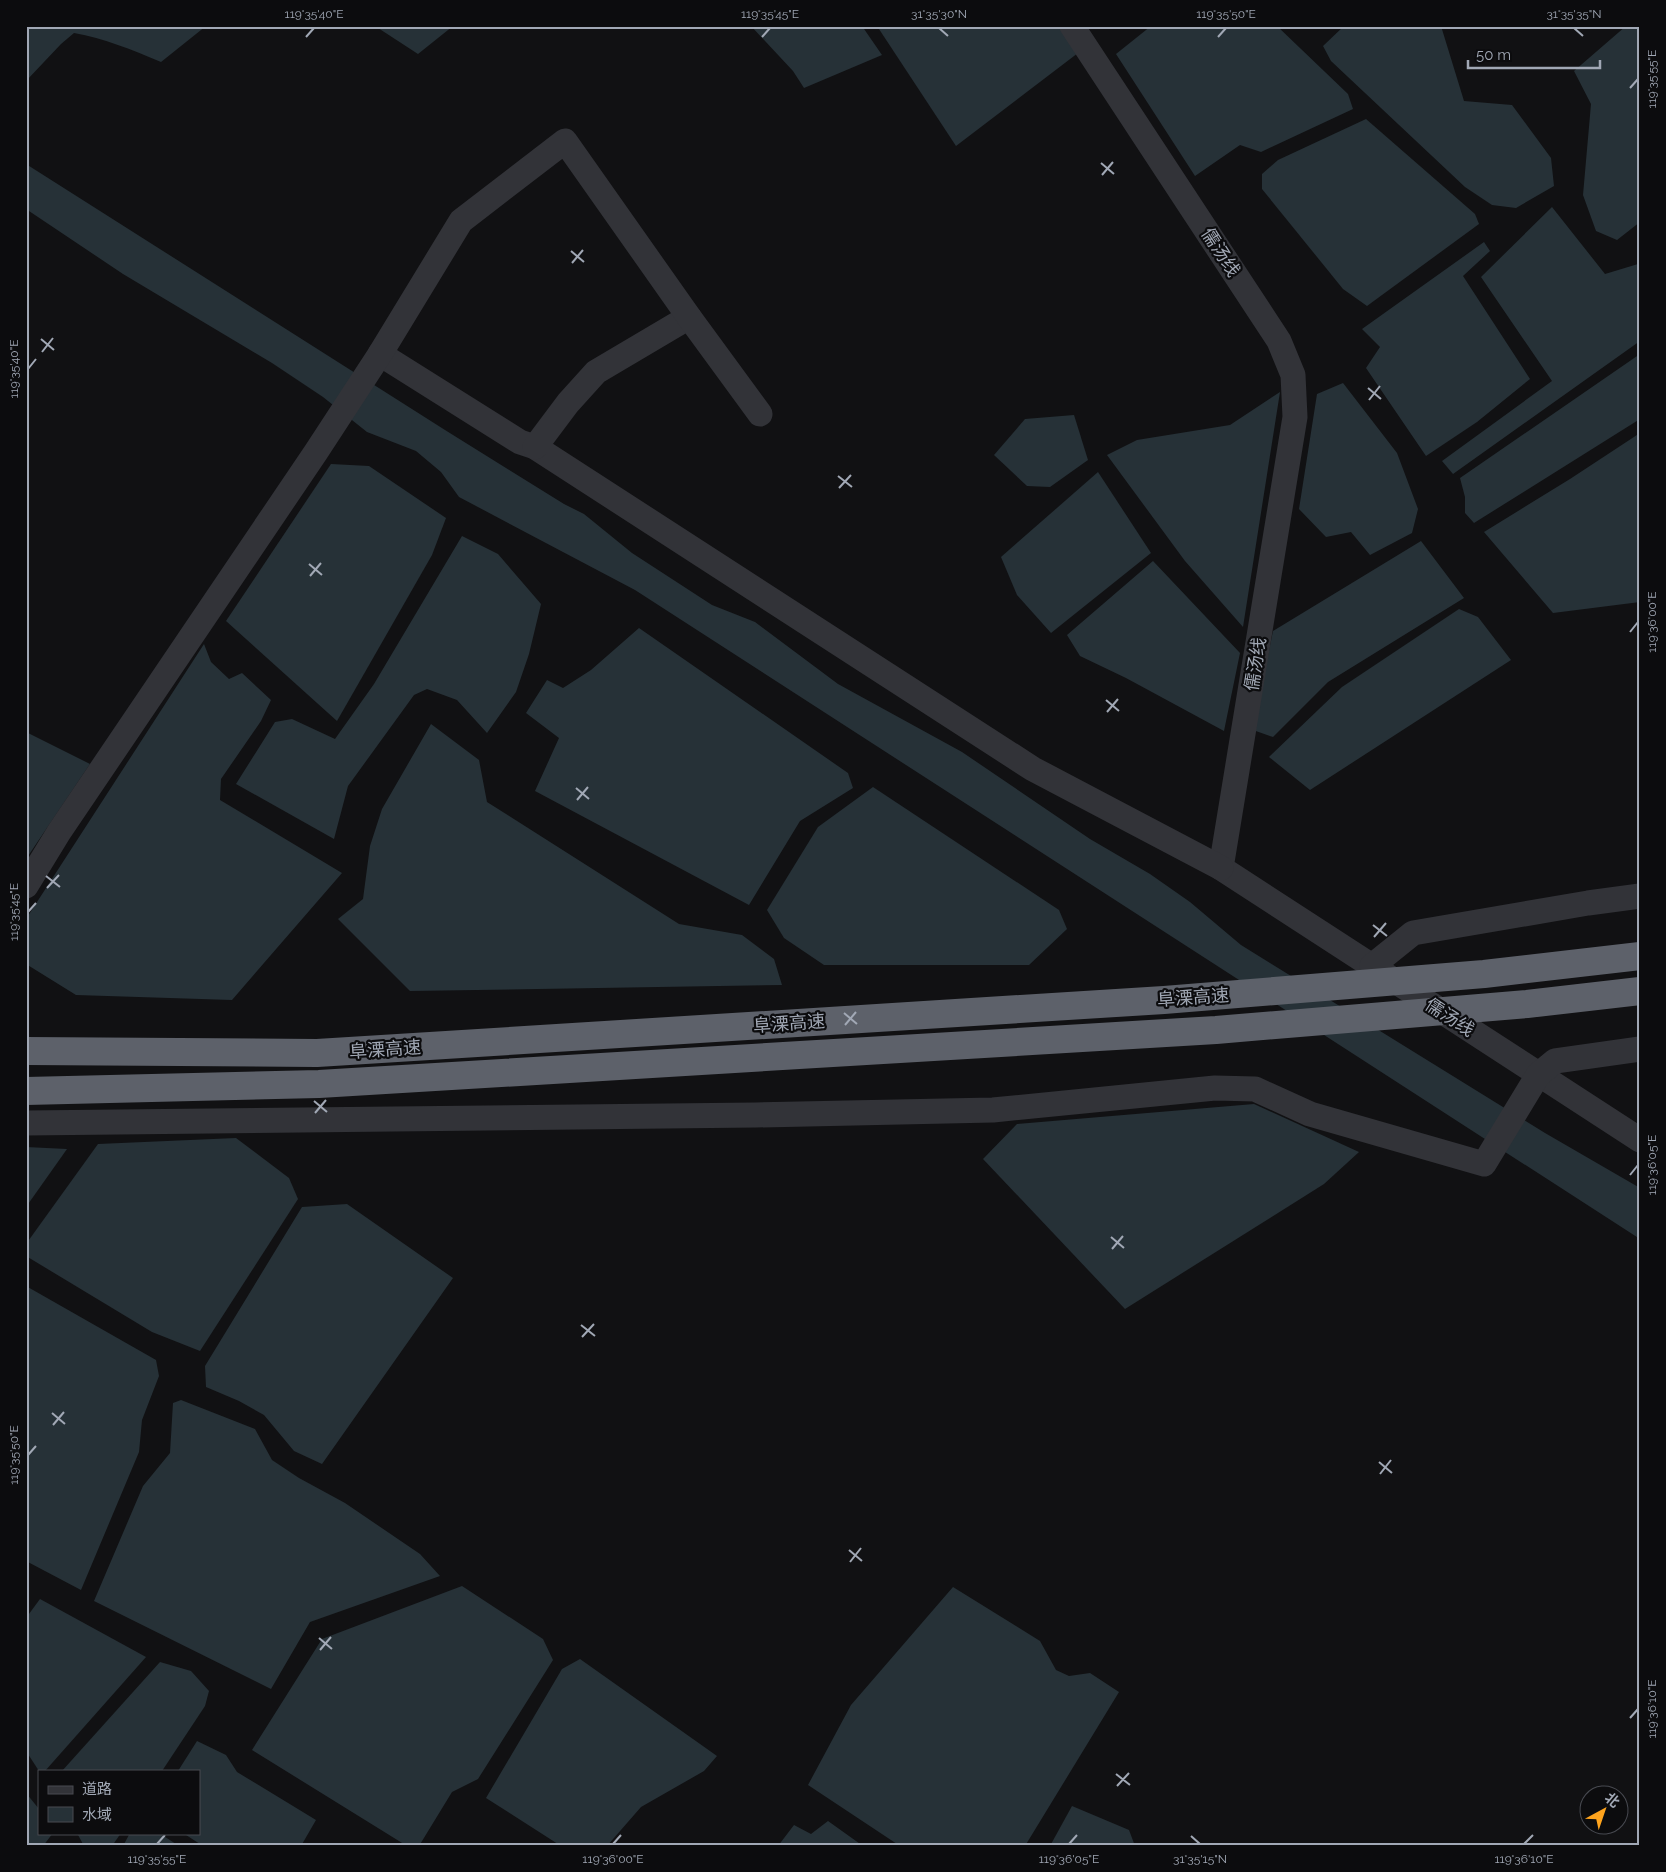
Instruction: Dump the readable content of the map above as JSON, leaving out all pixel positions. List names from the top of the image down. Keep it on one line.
{"streets":{"highway":["阜溧高速"],"street":["儒汤线"]},"legend":["道路","水域"],"scale_bar":"50 m","north":"top right","coordinates":["119°35'40\"E","119°35'45\"E","31°35'30\"N","119°35'50\"E","31°35'35\"N","119°35'55\"E","119°36'00\"E","119°36'05\"E","119°36'10\"E","31°35'15\"N"]}
